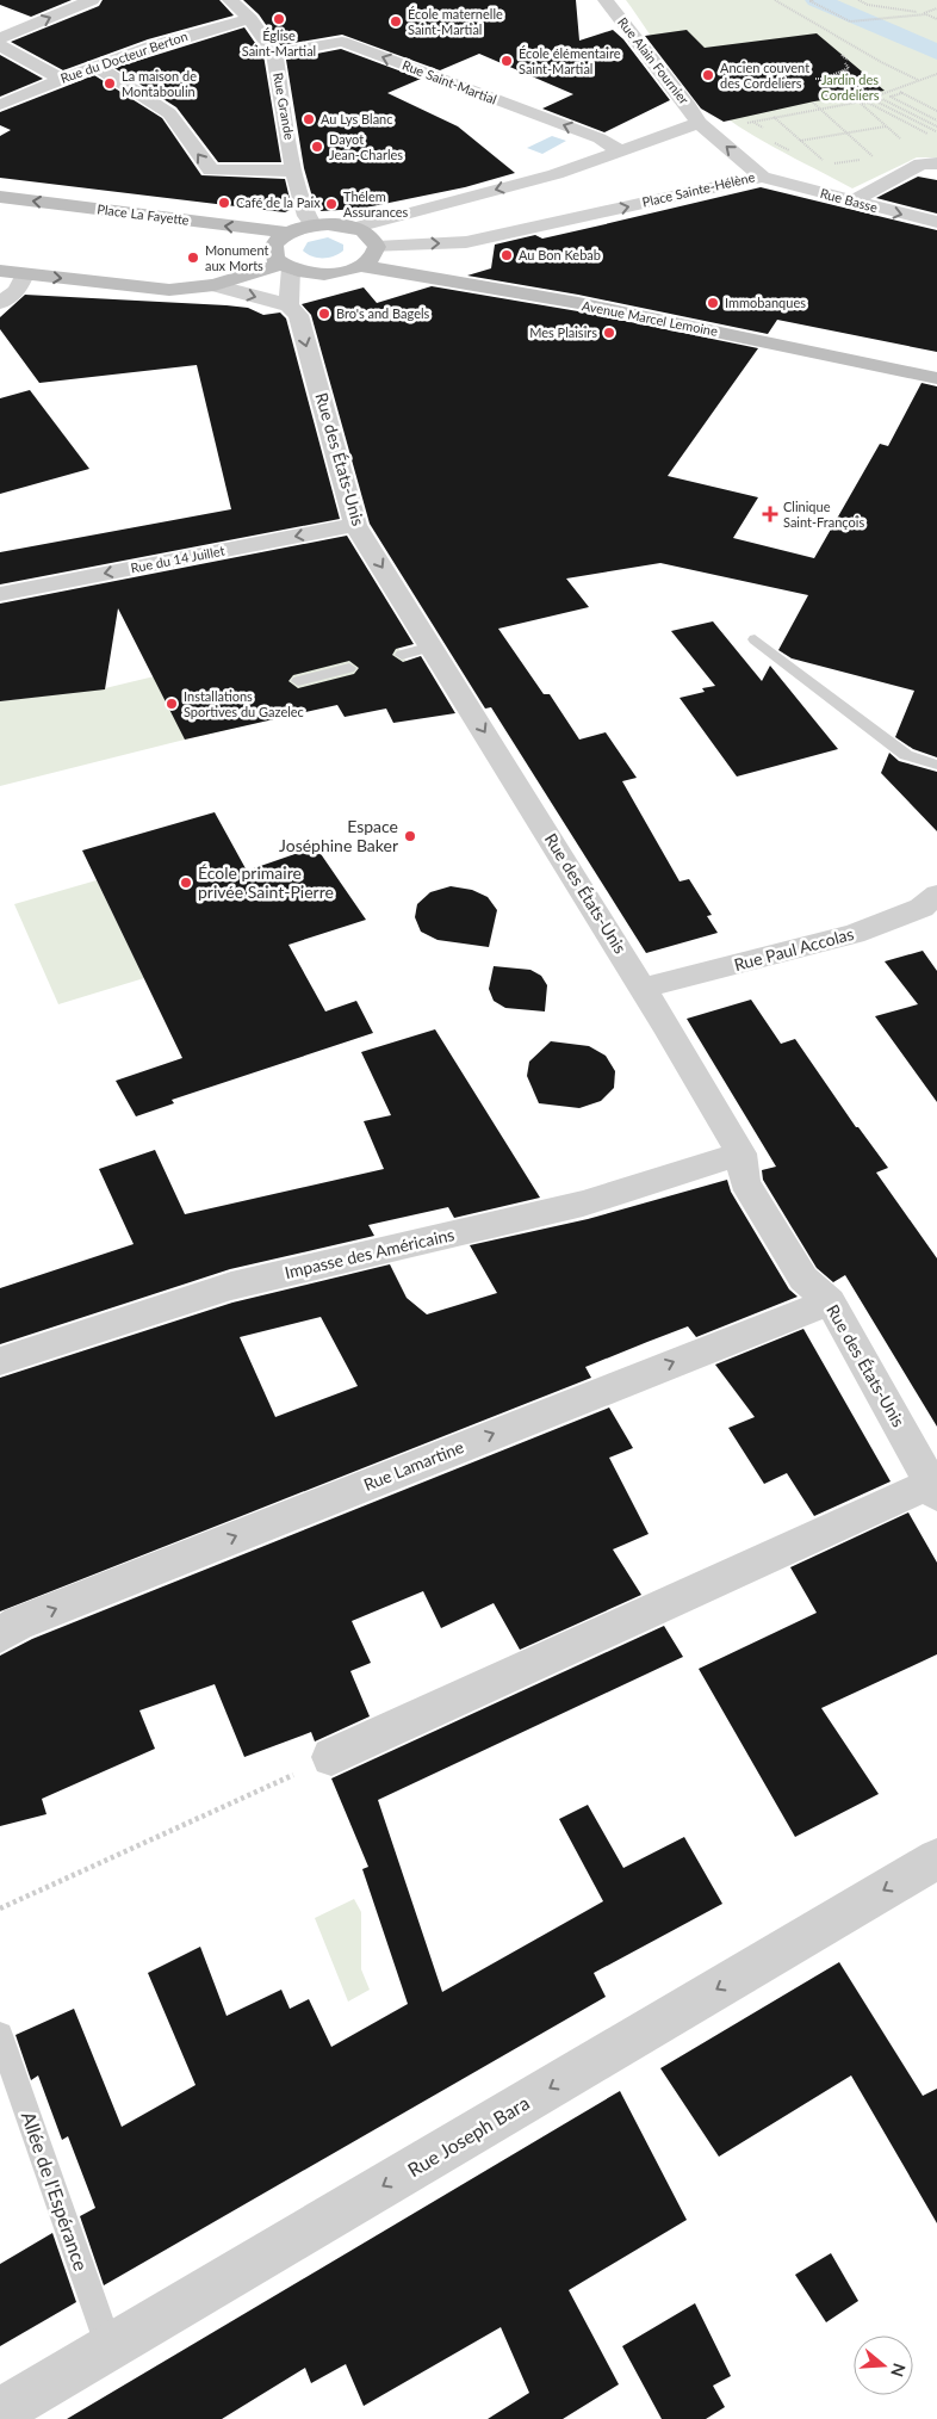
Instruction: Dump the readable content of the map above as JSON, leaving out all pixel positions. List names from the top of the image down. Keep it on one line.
{"streets":{"main road":["Place La Fayette","Avenue Marcel Lemoine"],"street":["Rue du Docteur Berton","Rue Alain Fournier","Rue Saint-Martial","Rue Grande","Place Sainte-Hélène","Rue Basse","Rue des États-Unis","Rue du 14 Juillet","Rue Paul Accolas","Impasse des Américains","Rue Lamartine","Rue Joseph Bara"],"lane":["Allée de l'Espérance"]},"crossings":[["Rue du Docteur Berton","Rue Grande"],["Rue Alain Fournier","Place Sainte-Hélène"],["Rue Saint-Martial","Rue Grande"],["Place Sainte-Hélène","Rue Basse"],["Place Sainte-Hélène","Avenue Marcel Lemoine"],["Rue des États-Unis","Rue du 14 Juillet"],["Rue des États-Unis","Rue Paul Accolas"],["Rue des États-Unis","Impasse des Américains"],["Rue des États-Unis","Rue Lamartine"],["Rue Joseph Bara","Allée de l'Espérance"]],"one_way":["Rue Saint-Martial","Rue Basse","Rue des États-Unis","Rue du 14 Juillet","Rue Joseph Bara"],"parks":["Jardin des Cordeliers"],"places":{"other":["Église Saint-Martial","École maternelle Saint-Martial","École élémentaire Saint-Martial","Ancien couvent des Cordeliers","La maison de Montaboulin","Au Lys Blanc","Dayot Jean-Charles","Café de la Paix","Thélem Assurances","Au Bon Kebab","Monument aux Morts","Immobanques","Bro's and Bagels","Mes Plaisirs","Installations Sportives du Gazelec","Espace Joséphine Baker","École primaire privée Saint-Pierre"],"health":["Clinique Saint-François"]},"north":"right"}
